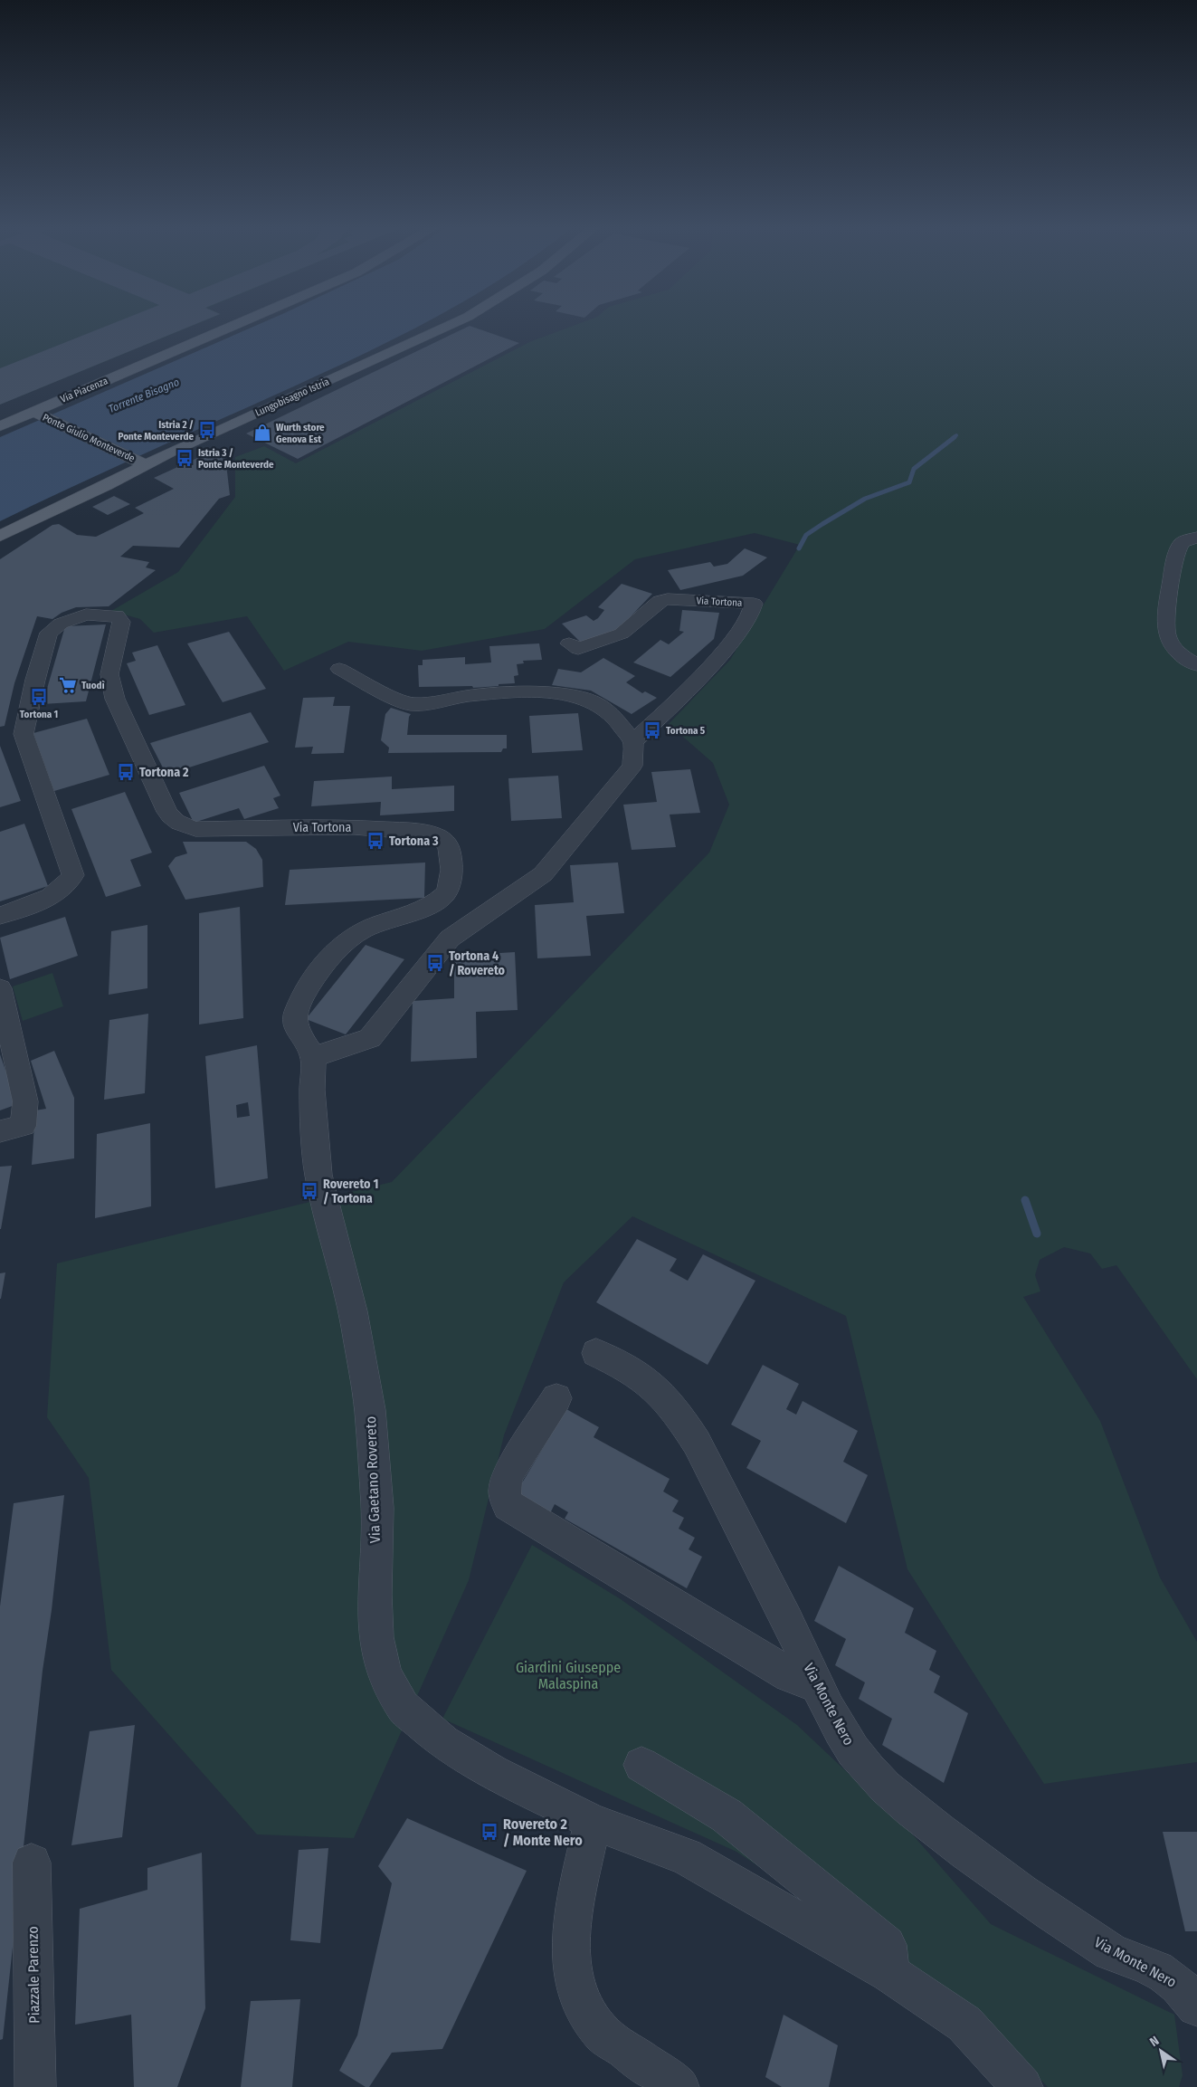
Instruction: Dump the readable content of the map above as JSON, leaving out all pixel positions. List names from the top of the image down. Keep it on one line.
{"streets":{"main road":["Via Piacenza","Lungobisagno Istria","Ponte Giulio Monteverde"],"street":["Via Tortona","Via Gaetano Rovereto","Via Monte Nero","Piazzale Parenzo"]},"crossings":[["Via Piacenza","Ponte Giulio Monteverde"],["Lungobisagno Istria","Ponte Giulio Monteverde"],["Via Tortona","Via Gaetano Rovereto"]],"water":["Torrente Bisagno"],"parks":["Giardini Giuseppe Malaspina"],"places":{"bus stop":["Istria 2 / Ponte Monteverde","Istria 3 / Ponte Monteverde","Tortona 1","Tortona 5","Tortona 2","Tortona 3","Tortona 4 / Rovereto","Rovereto 1 / Tortona","Rovereto 2 / Monte Nero"],"shop":["Wurth store Genova Est"],"supermarket":["Tuodì"]},"north":"top left"}
